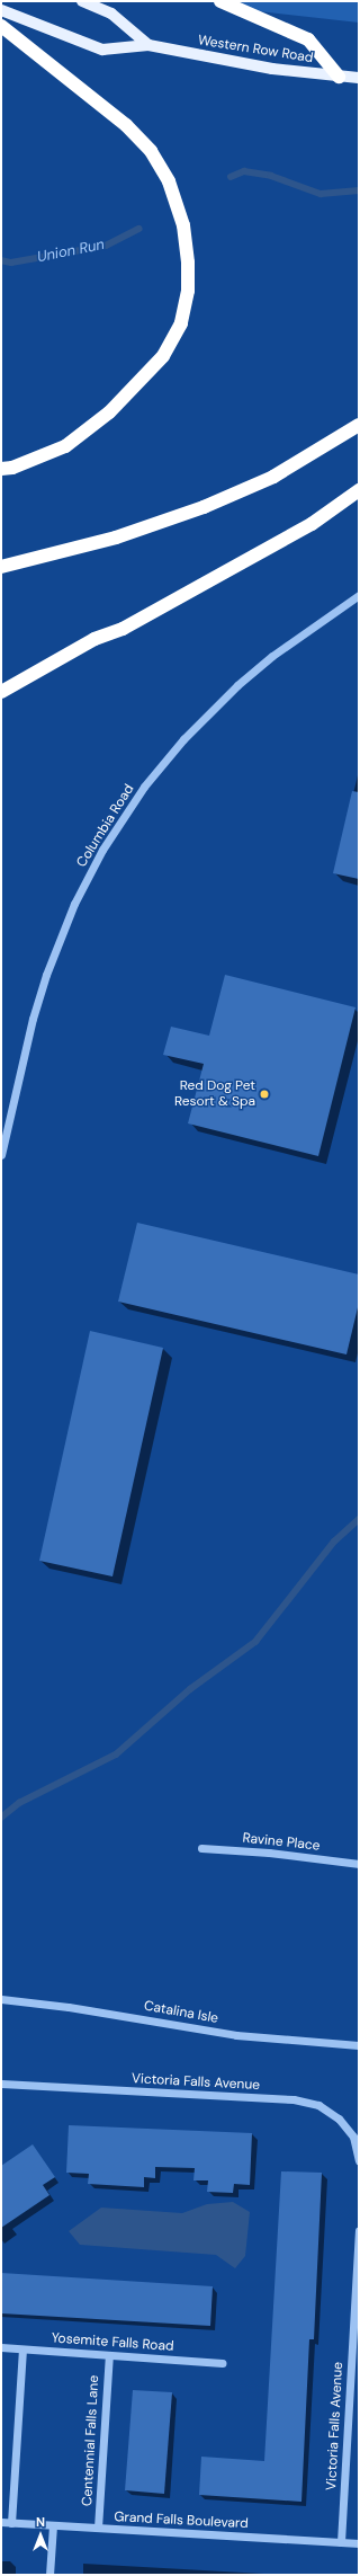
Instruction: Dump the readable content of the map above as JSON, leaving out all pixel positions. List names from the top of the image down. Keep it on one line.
{"streets":{"main road":["Western Row Road"],"street":["Columbia Road","Ravine Place","Catalina Isle","Victoria Falls Avenue","Yosemite Falls Road","Centennial Falls Lane","Grand Falls Boulevard"]},"crossings":[["Victoria Falls Avenue","Grand Falls Boulevard"],["Yosemite Falls Road","Centennial Falls Lane"],["Centennial Falls Lane","Grand Falls Boulevard"]],"water":["Union Run"],"places":["Red Dog Pet Resort & Spa"],"north":"top"}
